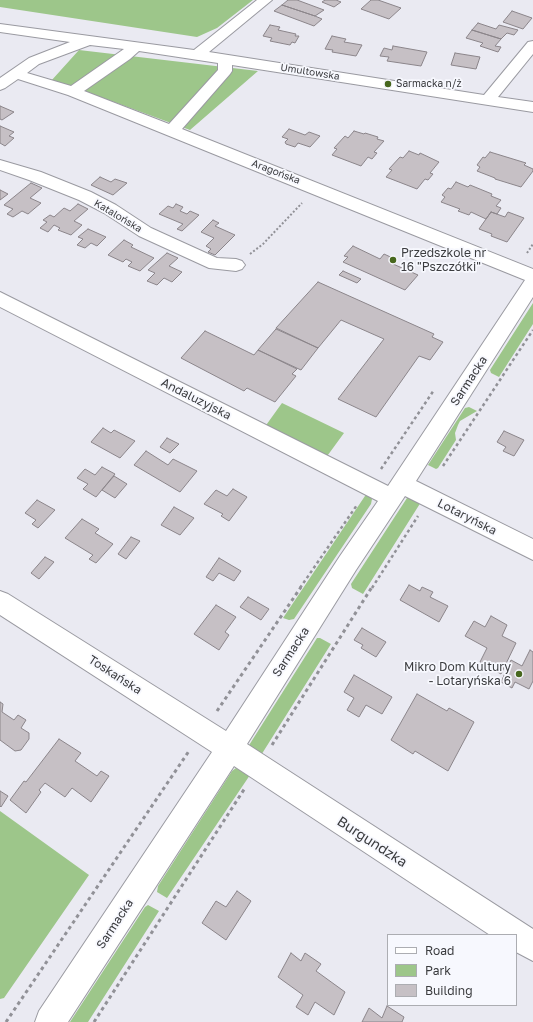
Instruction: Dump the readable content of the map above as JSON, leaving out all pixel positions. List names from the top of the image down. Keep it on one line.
{"streets":{"street":["Umultowska","Aragońska","Katalońska","Sarmacka","Andaluzyjska","Lotaryńska","Toskańska","Burgundzka"]},"crossings":[["Aragońska","Sarmacka"],["Sarmacka","Andaluzyjska"],["Sarmacka","Lotaryńska"],["Sarmacka","Toskańska"],["Sarmacka","Burgundzka"],["Andaluzyjska","Lotaryńska"],["Toskańska","Burgundzka"]],"places":["Sarmacka n/ż","Przedszkole nr 16 \"Pszczółki\"","Mikro Dom Kultury - Lotaryńska 6"],"legend":["Road","Park","Building"]}
